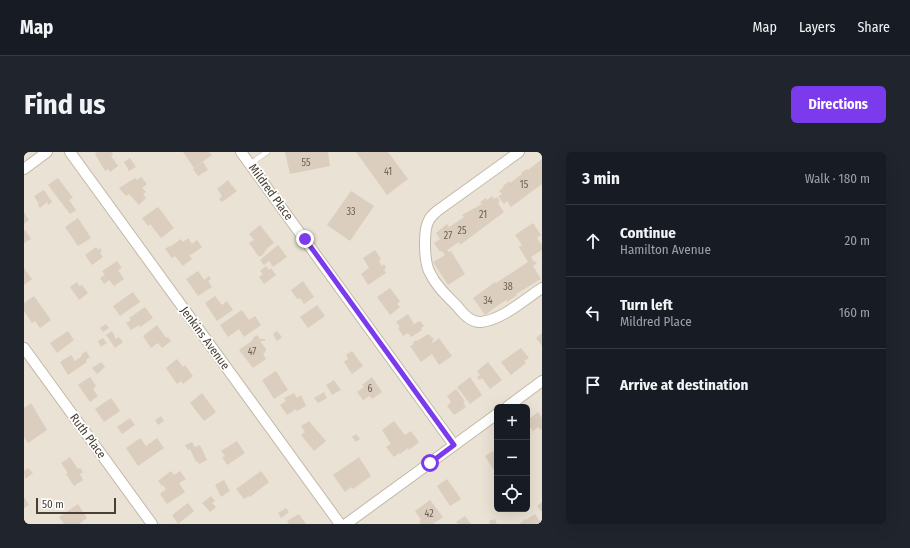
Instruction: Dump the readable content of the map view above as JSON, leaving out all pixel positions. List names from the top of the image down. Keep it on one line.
{"streets":{"street":["Mildred Place","Jenkins Avenue","Ruth Place"]},"house_numbers":["55","41","15","33","21","25","27","38","34","47","6","42"],"scale_bar":"50 m","page":{"header":"Map","nav":["Map","Layers","Share"],"buttons":"Directions","title":"Find us","heading":["3 min","Walk · 180 m"],"list":[["Continue","Hamilton Avenue","20 m"],["Turn left","Mildred Place","160 m"],"Arrive at destination"],"map_buttons":["+","−"],"scale":"50 m"}}
